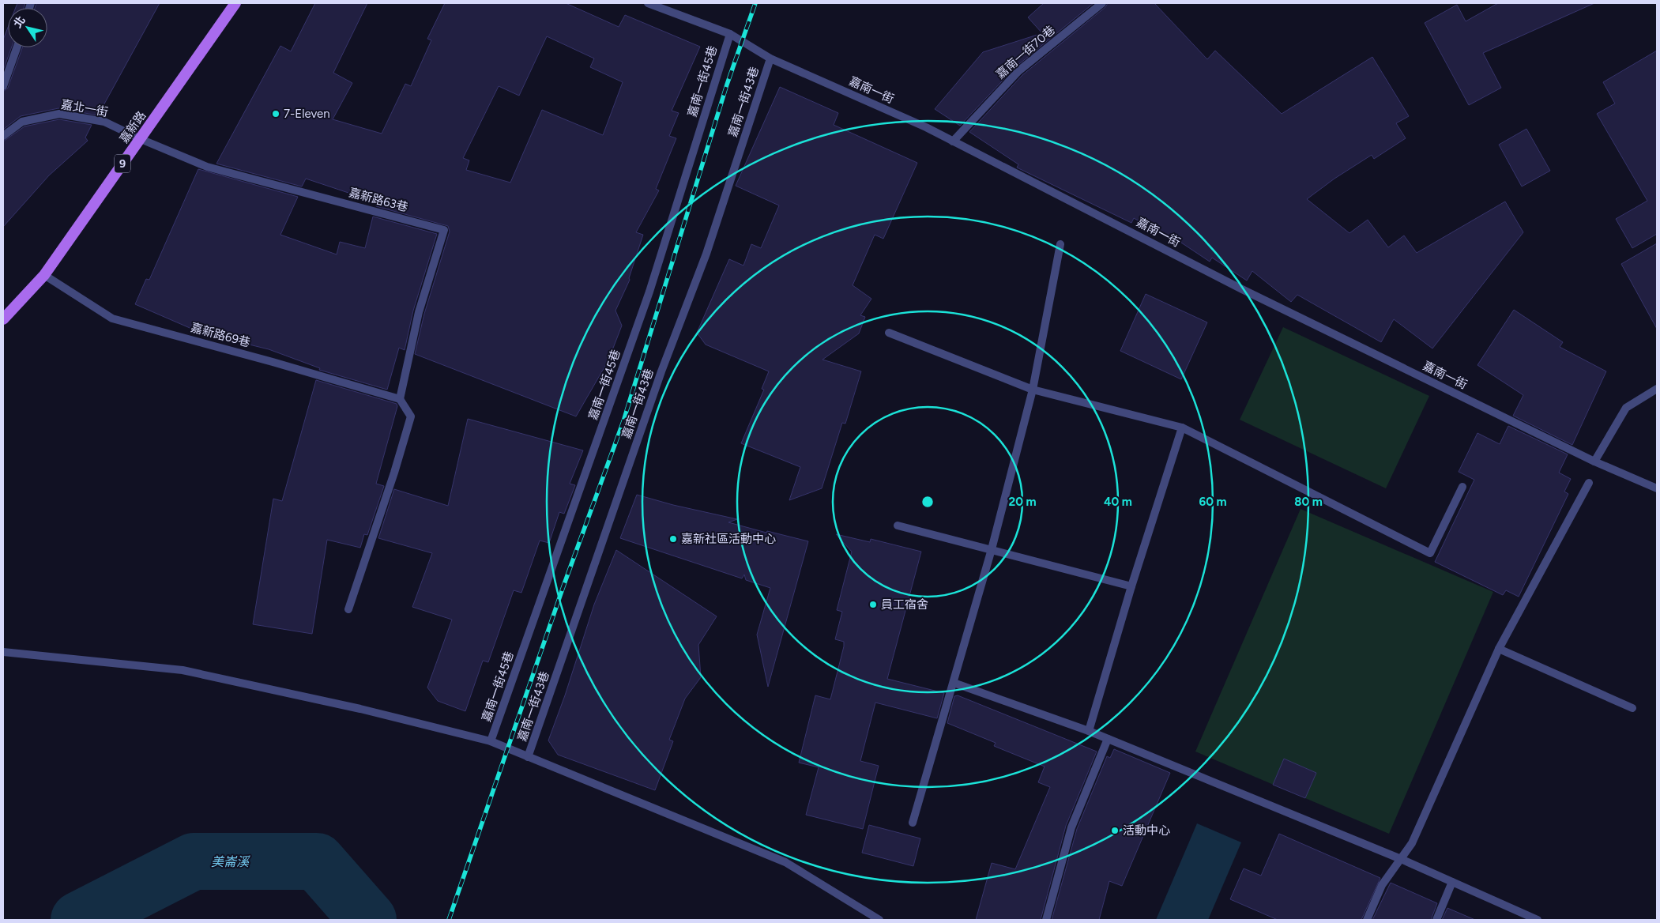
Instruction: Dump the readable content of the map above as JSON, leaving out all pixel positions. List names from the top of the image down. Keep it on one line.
{"streets":{"main road":["嘉新路","9"],"street":["嘉南一街70巷","嘉南一街45巷","嘉南一街","嘉南一街43巷","嘉北一街","嘉新路63巷","嘉新路69巷"]},"crossings":[["嘉南一街70巷","嘉南一街"],["嘉南一街45巷","嘉南一街"],["嘉南一街","嘉南一街43巷"],["嘉北一街","嘉新路"],["嘉北一街","嘉新路63巷"],["嘉新路","嘉新路63巷"],["嘉新路","嘉新路69巷"],["嘉新路63巷","嘉新路69巷"]],"water":["美崙溪"],"places":["7-Eleven","嘉新社區活動中心","員工宿舍","活動中心"],"north":"top left","rings":["20 m","40 m","60 m","80 m"]}
